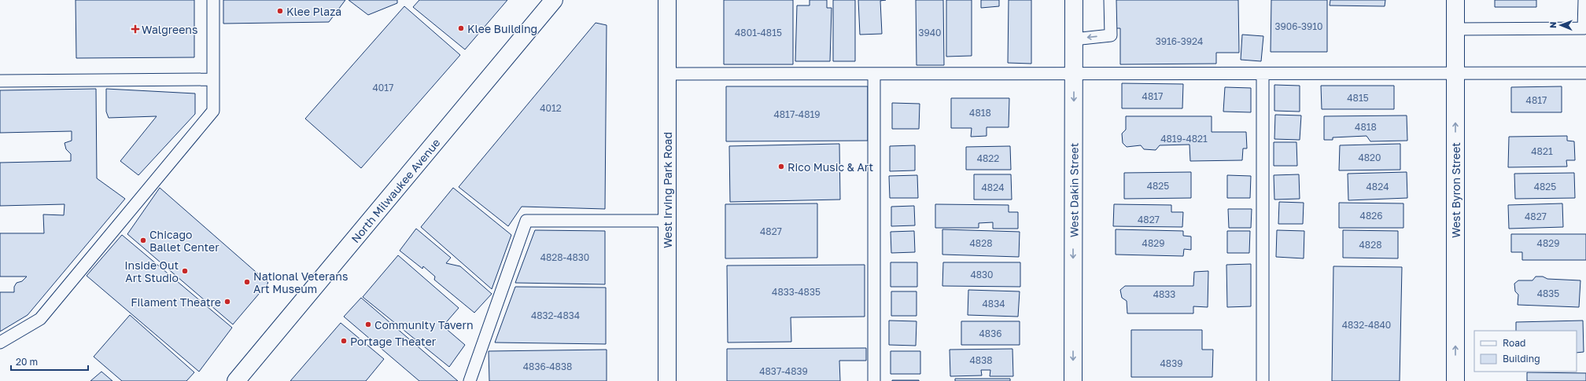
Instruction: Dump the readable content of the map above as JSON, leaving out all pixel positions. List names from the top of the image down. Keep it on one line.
{"streets":{"main road":["West Irving Park Road","West Dakin Street","West Byron Street","North Milwaukee Avenue"]},"one_way":["West Dakin Street","West Byron Street"],"places":{"other":["Klee Plaza","Klee Building","Rico Music & Art","Chicago Ballet Center","Inside Out Art Studio","National Veterans Art Museum","Filament Theatre","Community Tavern","Portage Theater"],"health":["Walgreens"]},"house_numbers":["3906-3910","4801-4815","3940","3916-3924","4017","4817","4815","4817","4012","4818","4817-4819","4818","4819-4821","4821","4820","4822","4825","4824","4825","4824","4826","4827","4827","4827","4828","4829","4829","4828","4828-4830","4830","4833-4835","4835","4833","4834","4832-4834","4832-4840","4836","4838","4839","4836-4838","4837-4839"],"legend":["Road","Building"],"scale_bar":"20 m","north":"left"}
